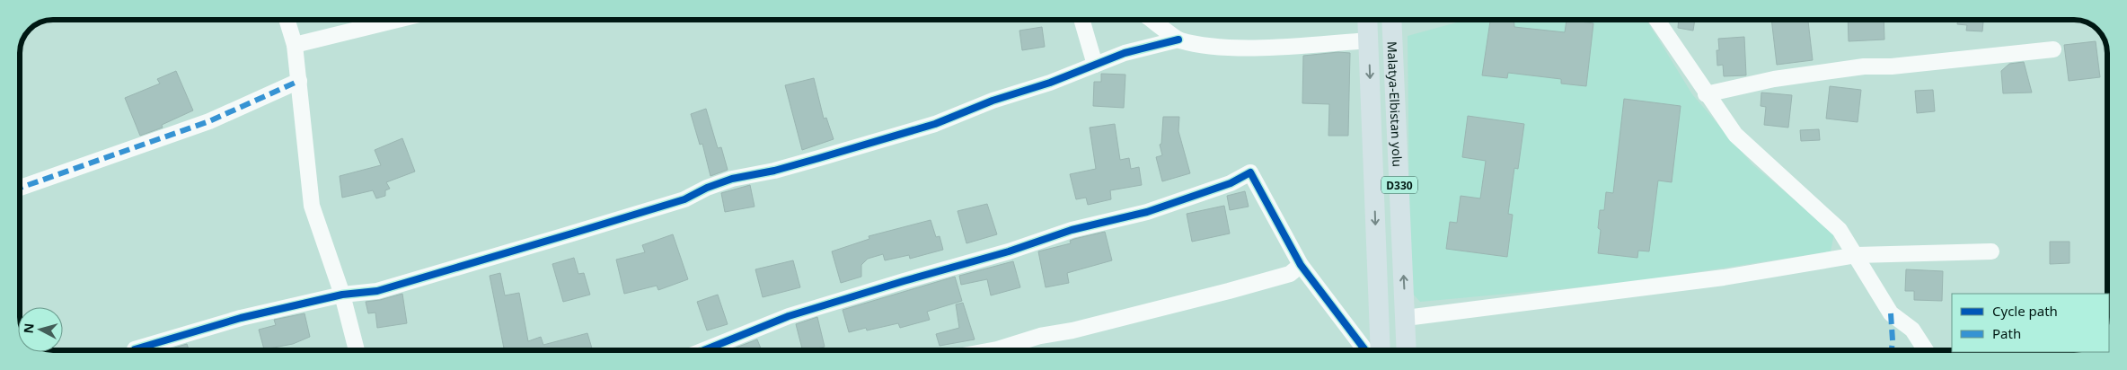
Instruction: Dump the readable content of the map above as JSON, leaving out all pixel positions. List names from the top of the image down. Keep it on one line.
{"streets":{"main road":["Malatya-Elbistan yolu","D330"]},"legend":["Cycle path","Path"],"north":"left"}
